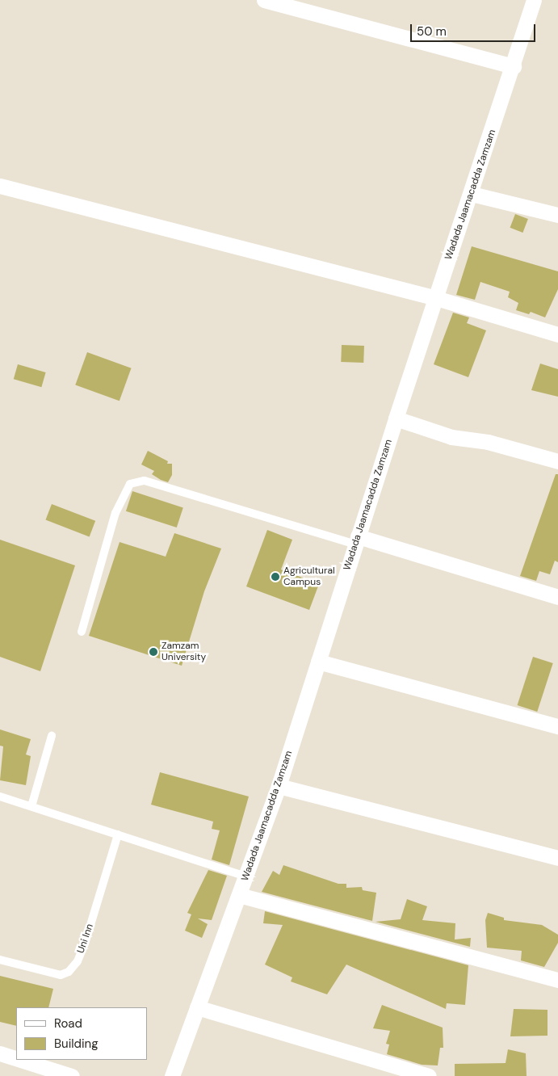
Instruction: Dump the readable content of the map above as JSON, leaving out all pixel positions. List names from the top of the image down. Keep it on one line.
{"streets":{"street":["Wadada Jaamacadda Zamzam"],"lane":["Uni Inn"]},"places":["Agricultural Campus","Zamzam University"],"legend":["Road","Building"],"scale_bar":"50 m"}
